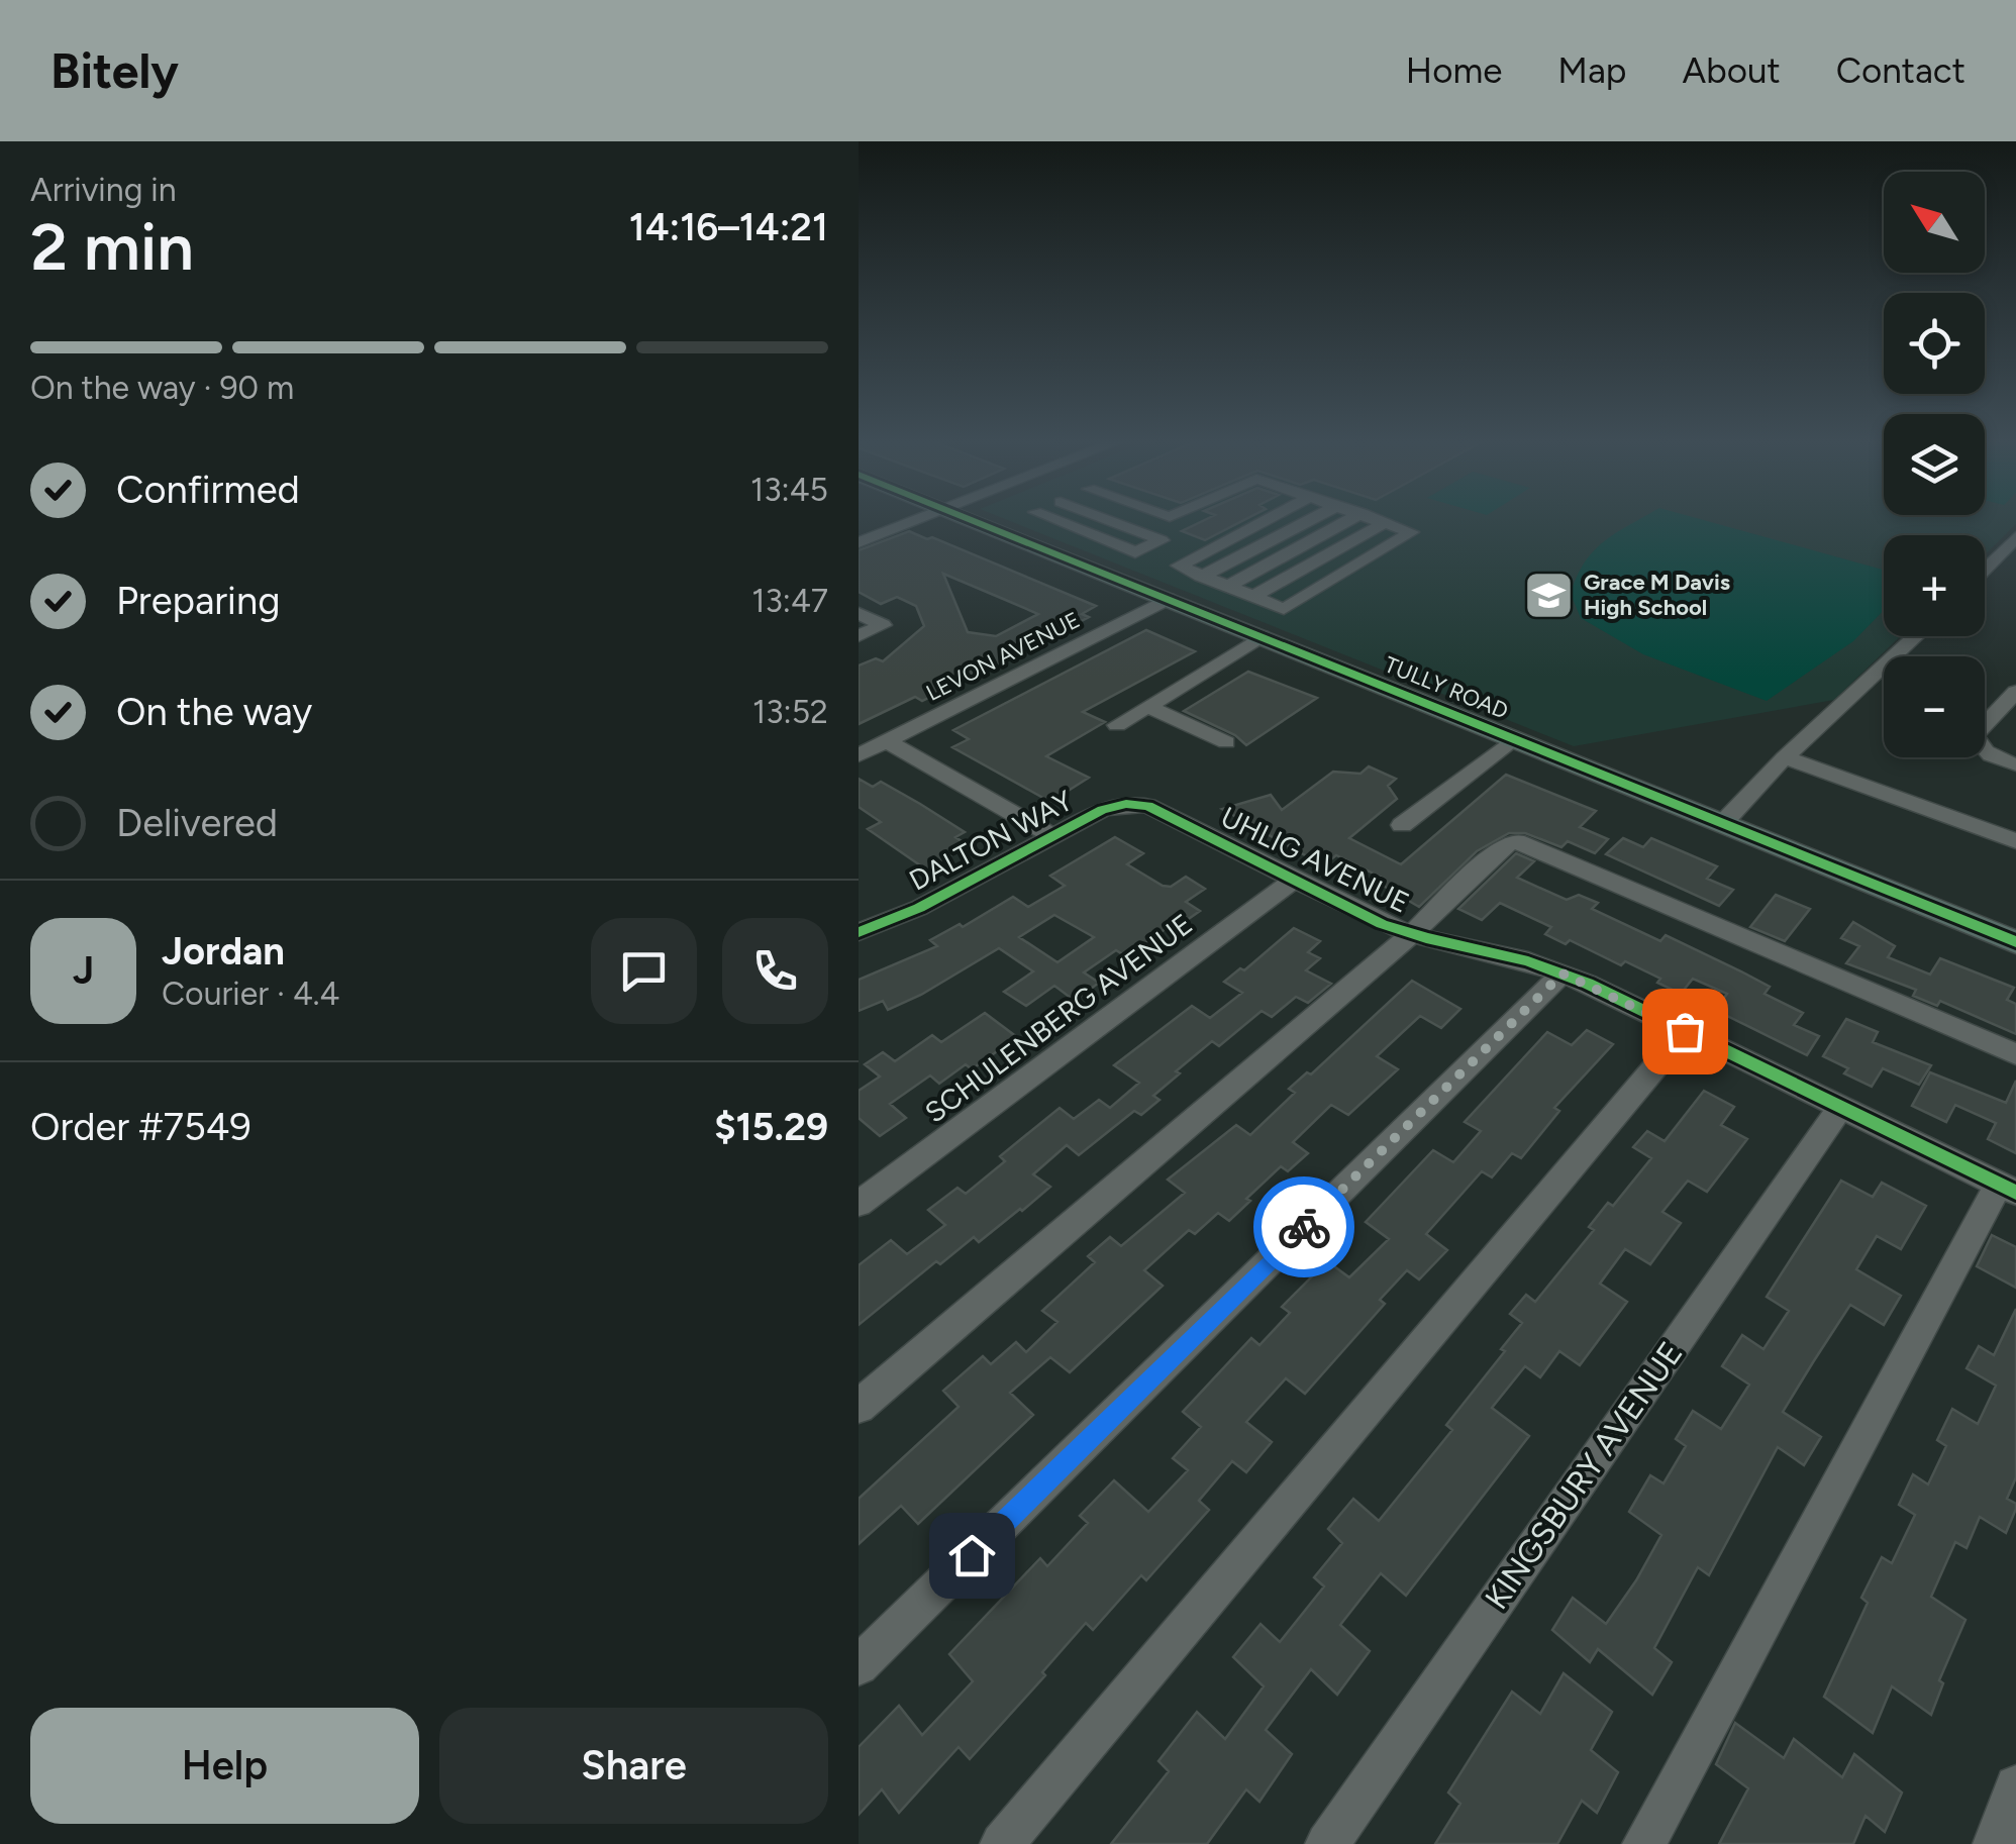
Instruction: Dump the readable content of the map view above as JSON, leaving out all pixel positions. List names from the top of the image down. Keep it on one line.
{"streets":{"main road":["TULLY ROAD"],"street":["LEVON AVENUE","DALTON WAY","UHLIG AVENUE","SCHULENBERG AVENUE","KINGSBURY AVENUE"]},"crossings":[["LEVON AVENUE","TULLY ROAD"],["DALTON WAY","UHLIG AVENUE"],["UHLIG AVENUE","SCHULENBERG AVENUE"],["UHLIG AVENUE","KINGSBURY AVENUE"]],"places":{"school or university":["Grace M Davis High School"]},"north":"top left","page":{"header":"Bitely","nav":["Home","Map","About","Contact"],"heading":["2 min","Arriving in","14:16–14:21"],"panel":["Jordan","Courier · 4.4","Order #7549","$15.29"],"map_buttons":["+","−"],"bar":"On the way · 90 m","list":[["Confirmed","13:45"],["Preparing","13:47"],["On the way","13:52"],"Delivered"],"round":"J","buttons":["Help","Share"]}}
